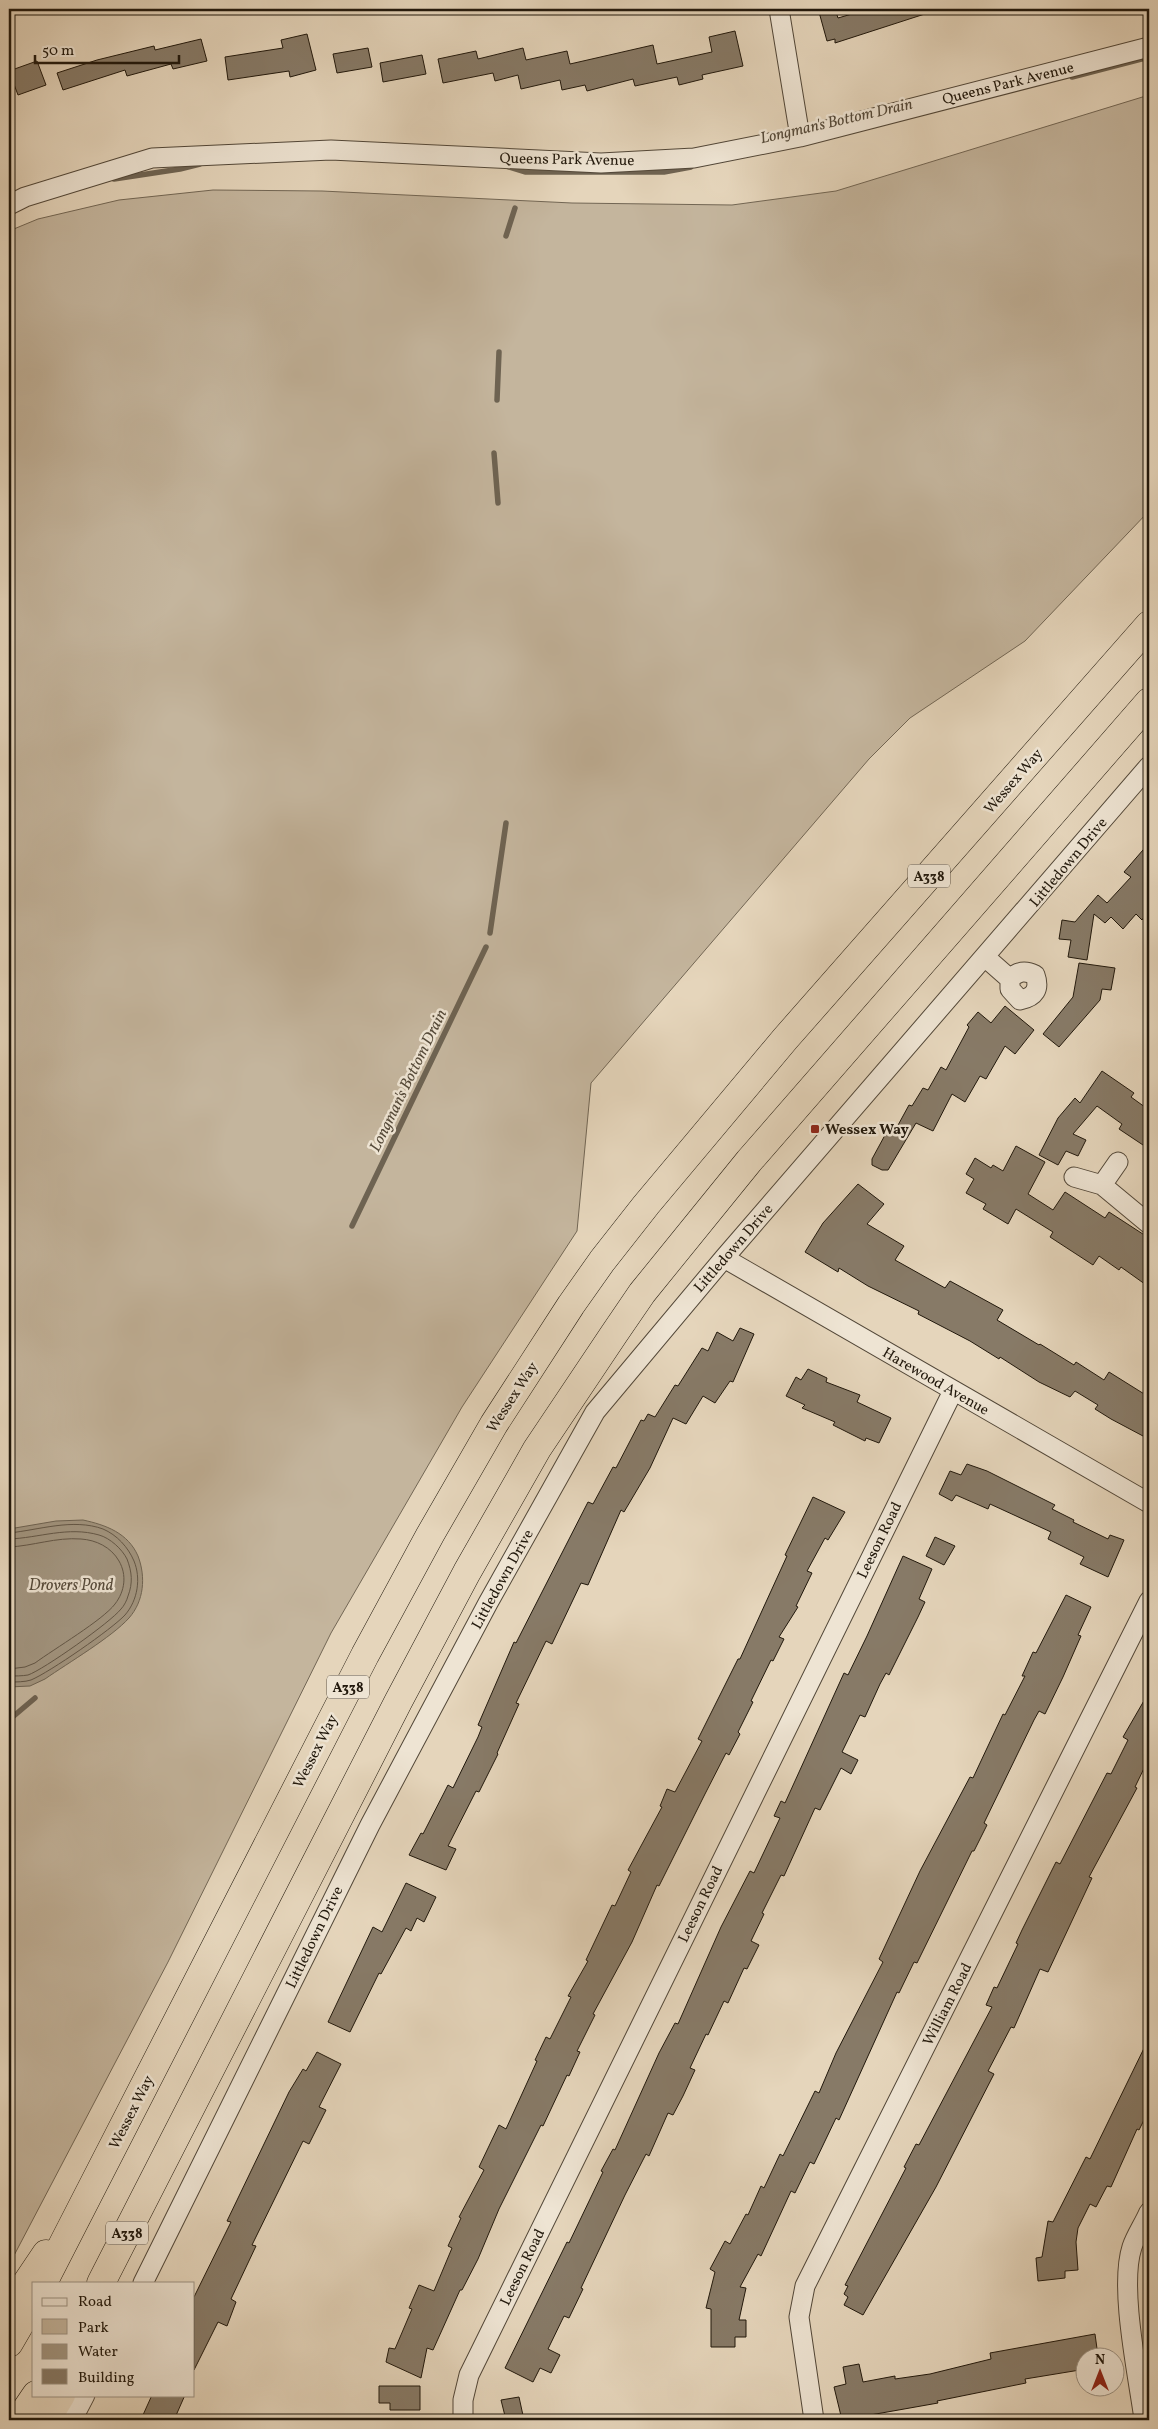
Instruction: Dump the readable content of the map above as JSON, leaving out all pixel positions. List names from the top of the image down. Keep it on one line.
{"streets":{"highway":["Wessex Way","A338"],"street":["Queens Park Avenue","Littledown Drive","Harewood Avenue","Leeson Road","William Road"]},"crossings":[["Littledown Drive","Harewood Avenue"],["Harewood Avenue","Leeson Road"]],"water":["Longman's Bottom Drain","Drovers Pond"],"places":{"transit":["Wessex Way"]},"legend":["Road","Park","Water","Building"],"scale_bar":"50 m","north":"top"}
